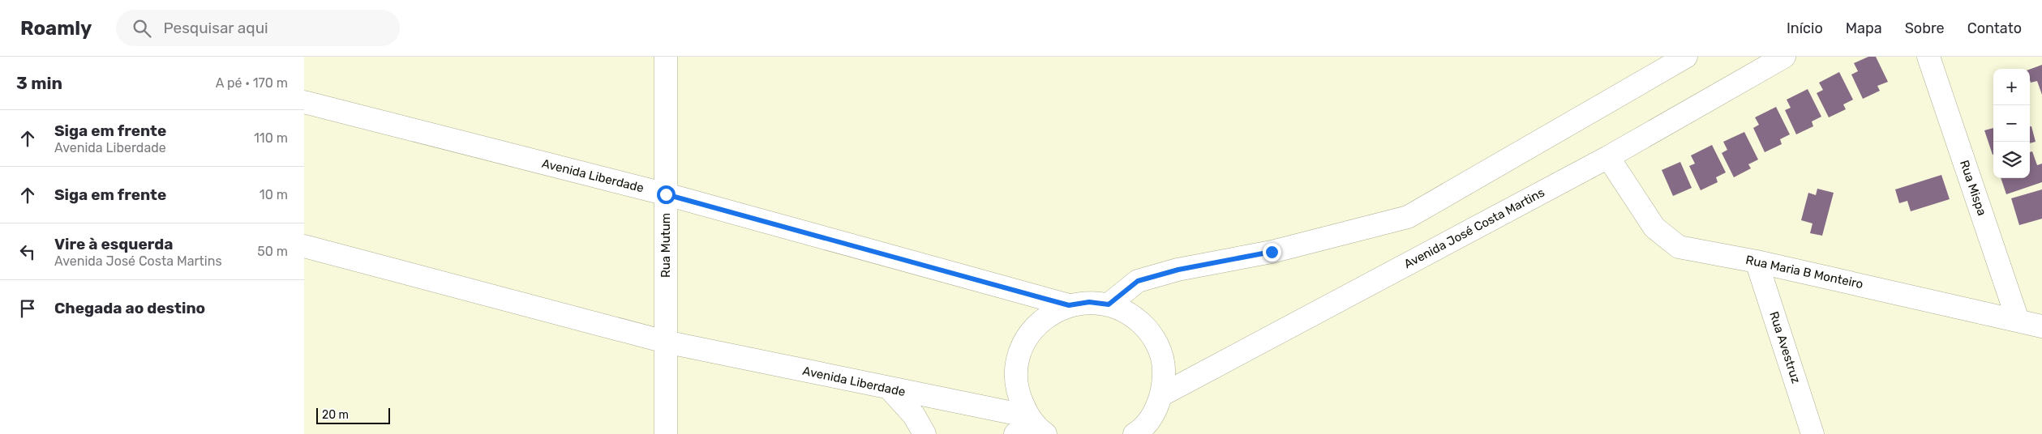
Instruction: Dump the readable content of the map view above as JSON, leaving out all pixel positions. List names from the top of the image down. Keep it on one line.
{"streets":{"street":["Avenida Liberdade","Rua Mispa","Avenida José Costa Martins","Rua Mutum","Rua Maria B Monteiro","Rua Avestruz"]},"crossings":[["Avenida Liberdade","Rua Mutum"],["Rua Mispa","Rua Maria B Monteiro"],["Avenida José Costa Martins","Rua Maria B Monteiro"],["Rua Maria B Monteiro","Rua Avestruz"]],"scale_bar":"20 m","page":{"header":"Roamly","search":"Pesquisar aqui","nav":["Início","Mapa","Sobre","Contato"],"heading":["3 min","A pé · 170 m"],"map_buttons":["+","−"],"list":[["Siga em frente","Avenida Liberdade","110 m"],["Siga em frente","10 m"],["Vire à esquerda","Avenida José Costa Martins","50 m"],"Chegada ao destino"],"scale":"20 m"}}
